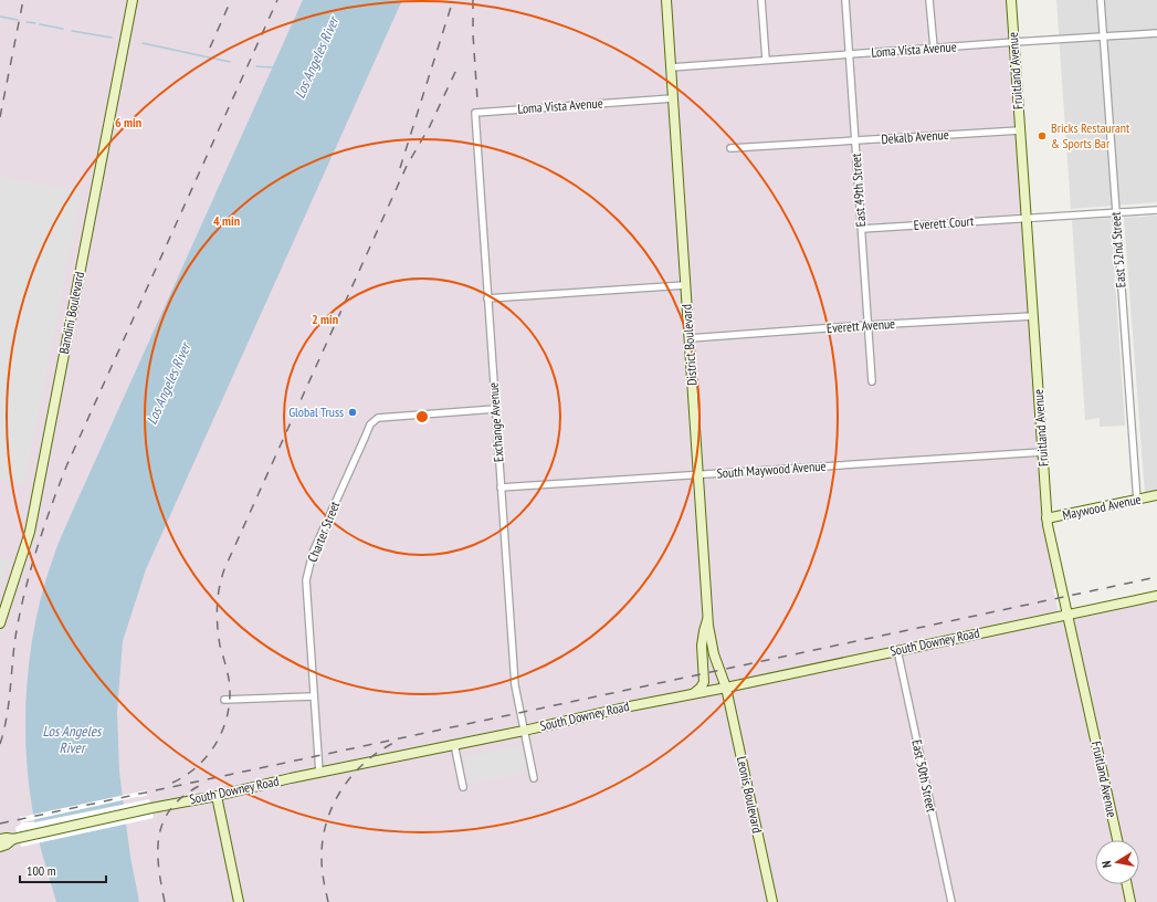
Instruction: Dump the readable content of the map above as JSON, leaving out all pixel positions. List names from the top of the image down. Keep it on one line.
{"streets":{"main road":["Fruitland Avenue","Bandini Boulevard","District Boulevard","Maywood Avenue","South Downey Road","Leonis Boulevard"],"street":["Loma Vista Avenue","Dekalb Avenue","East 49th Street","Everett Court","East 52nd Street","Everett Avenue","Exchange Avenue","South Maywood Avenue","Charter Street","East 50th Street"]},"crossings":[["Loma Vista Avenue","Fruitland Avenue"],["Loma Vista Avenue","East 49th Street"],["Loma Vista Avenue","East 52nd Street"],["Loma Vista Avenue","District Boulevard"],["Loma Vista Avenue","Exchange Avenue"],["Fruitland Avenue","Dekalb Avenue"],["Fruitland Avenue","Everett Court"],["Fruitland Avenue","Everett Avenue"],["Fruitland Avenue","South Maywood Avenue"],["Fruitland Avenue","Maywood Avenue"],["Fruitland Avenue","South Downey Road"],["Dekalb Avenue","East 49th Street"],["East 49th Street","Everett Court"],["East 49th Street","Everett Avenue"],["East 52nd Street","Maywood Avenue"],["Everett Avenue","District Boulevard"],["District Boulevard","South Maywood Avenue"],["District Boulevard","South Downey Road"],["District Boulevard","Leonis Boulevard"],["Exchange Avenue","South Maywood Avenue"],["Exchange Avenue","Charter Street"],["Exchange Avenue","South Downey Road"],["Charter Street","South Downey Road"],["South Downey Road","East 50th Street"],["South Downey Road","Leonis Boulevard"]],"water":["Los Angeles River"],"places":["Bricks Restaurant & Sports Bar","Global Truss"],"scale_bar":"100 m","north":"left","rings":["6 min","4 min","2 min"]}
